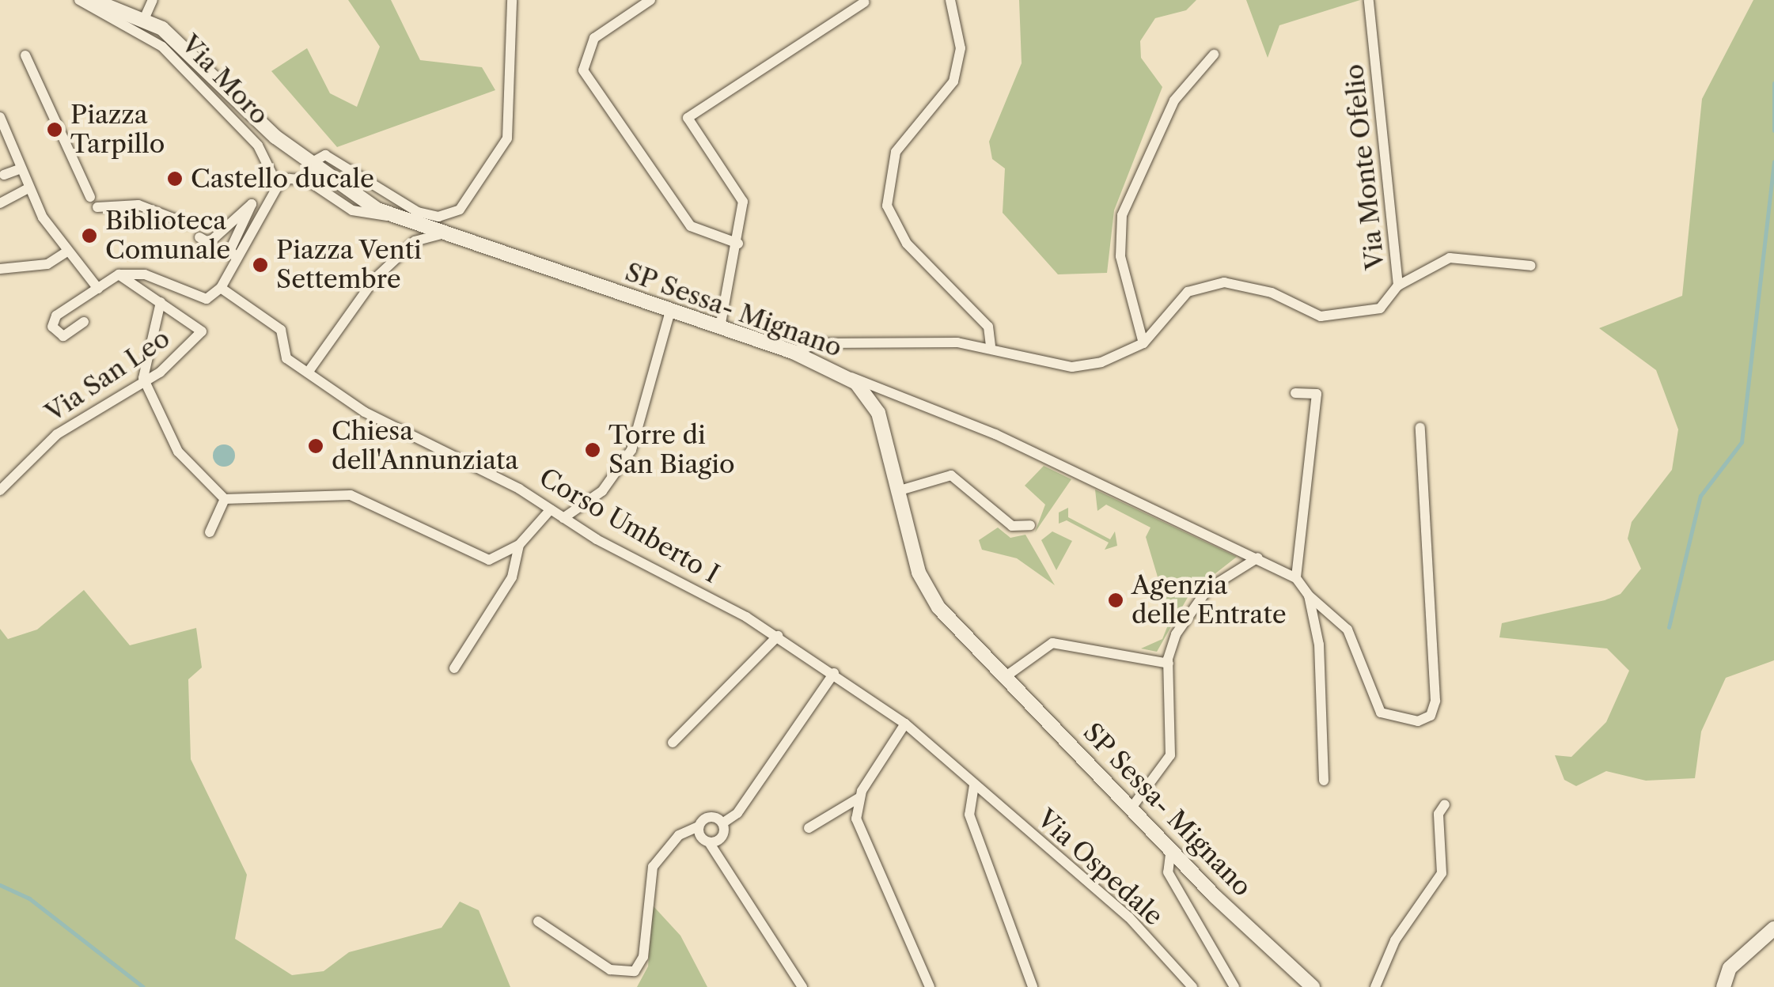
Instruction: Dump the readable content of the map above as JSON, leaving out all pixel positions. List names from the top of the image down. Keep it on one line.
{"streets":{"street":["Via Moro","Via Monte Ofelio","SP Sessa- Mignano","Via San Leo","Corso Umberto I","Via Ospedale"]},"crossings":[["SP Sessa- Mignano","Via Ospedale"],["Corso Umberto I","Via Ospedale"]],"places":["Piazza Tarpillo","Castello ducale","Biblioteca Comunale","Piazza Venti Settembre","Chiesa dell'Annunziata","Torre di San Biagio","Agenzia delle Entrate"]}
